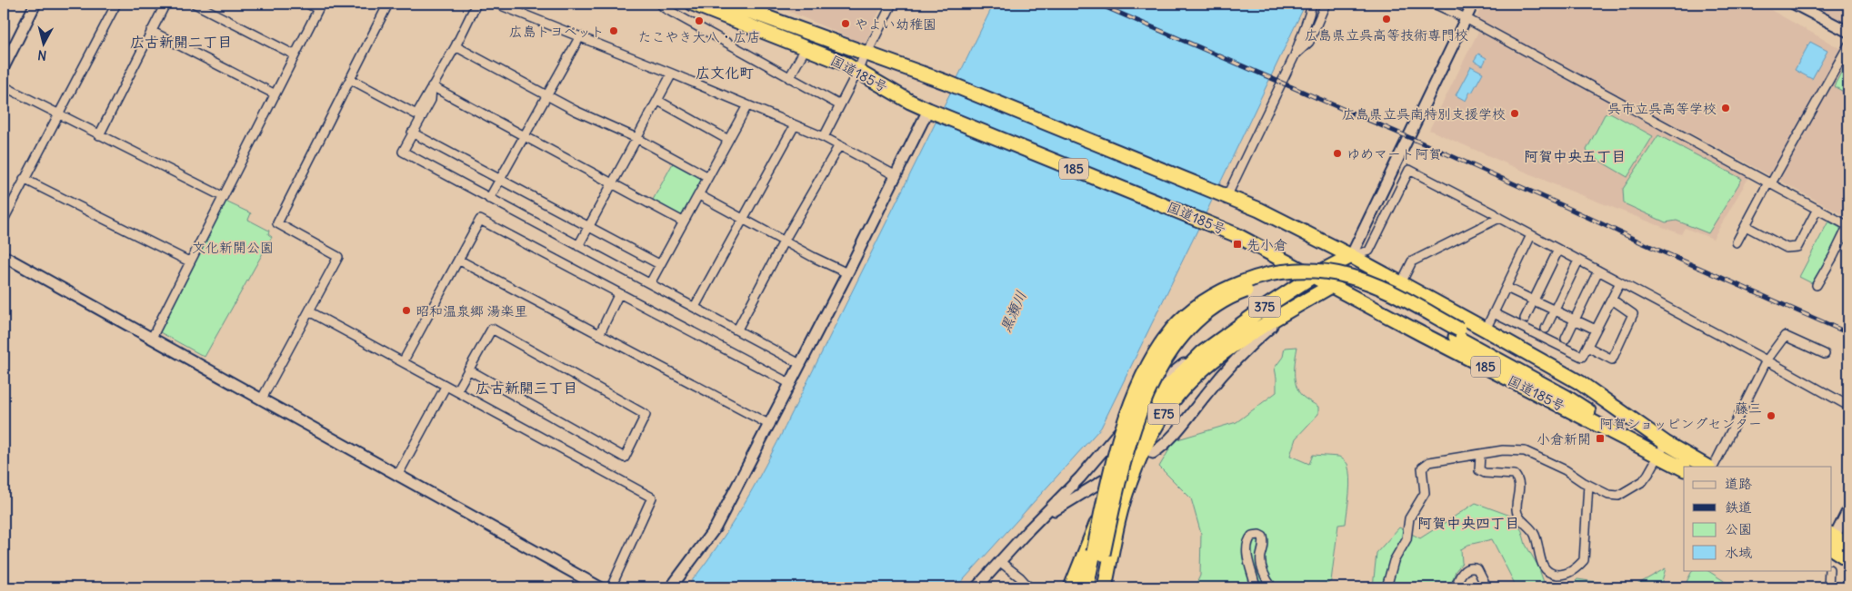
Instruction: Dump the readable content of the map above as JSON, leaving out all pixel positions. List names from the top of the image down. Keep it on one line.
{"streets":{"highway":["国道185号","185","375","E75"]},"crossings":[["国道185号","375"],["375","E75"]],"districts":["広古新開二丁目","広文化町","阿賀中央五丁目","広古新開三丁目","阿賀中央四丁目"],"water":["黒瀬川"],"parks":["文化新開公園"],"places":{"other":["広島県立呉高等技術専門校","たこやき大八・広店","やよい幼稚園","広島トヨペット","呉市立呉高等学校","広島県立呉南特別支援学校","ゆめマート阿賀","昭和温泉郷 湯楽里","藤三 阿賀ショッピングセンター"],"transit":["先小倉","小倉新開"]},"legend":["道路","鉄道","公園","水域"],"north":"bottom"}
